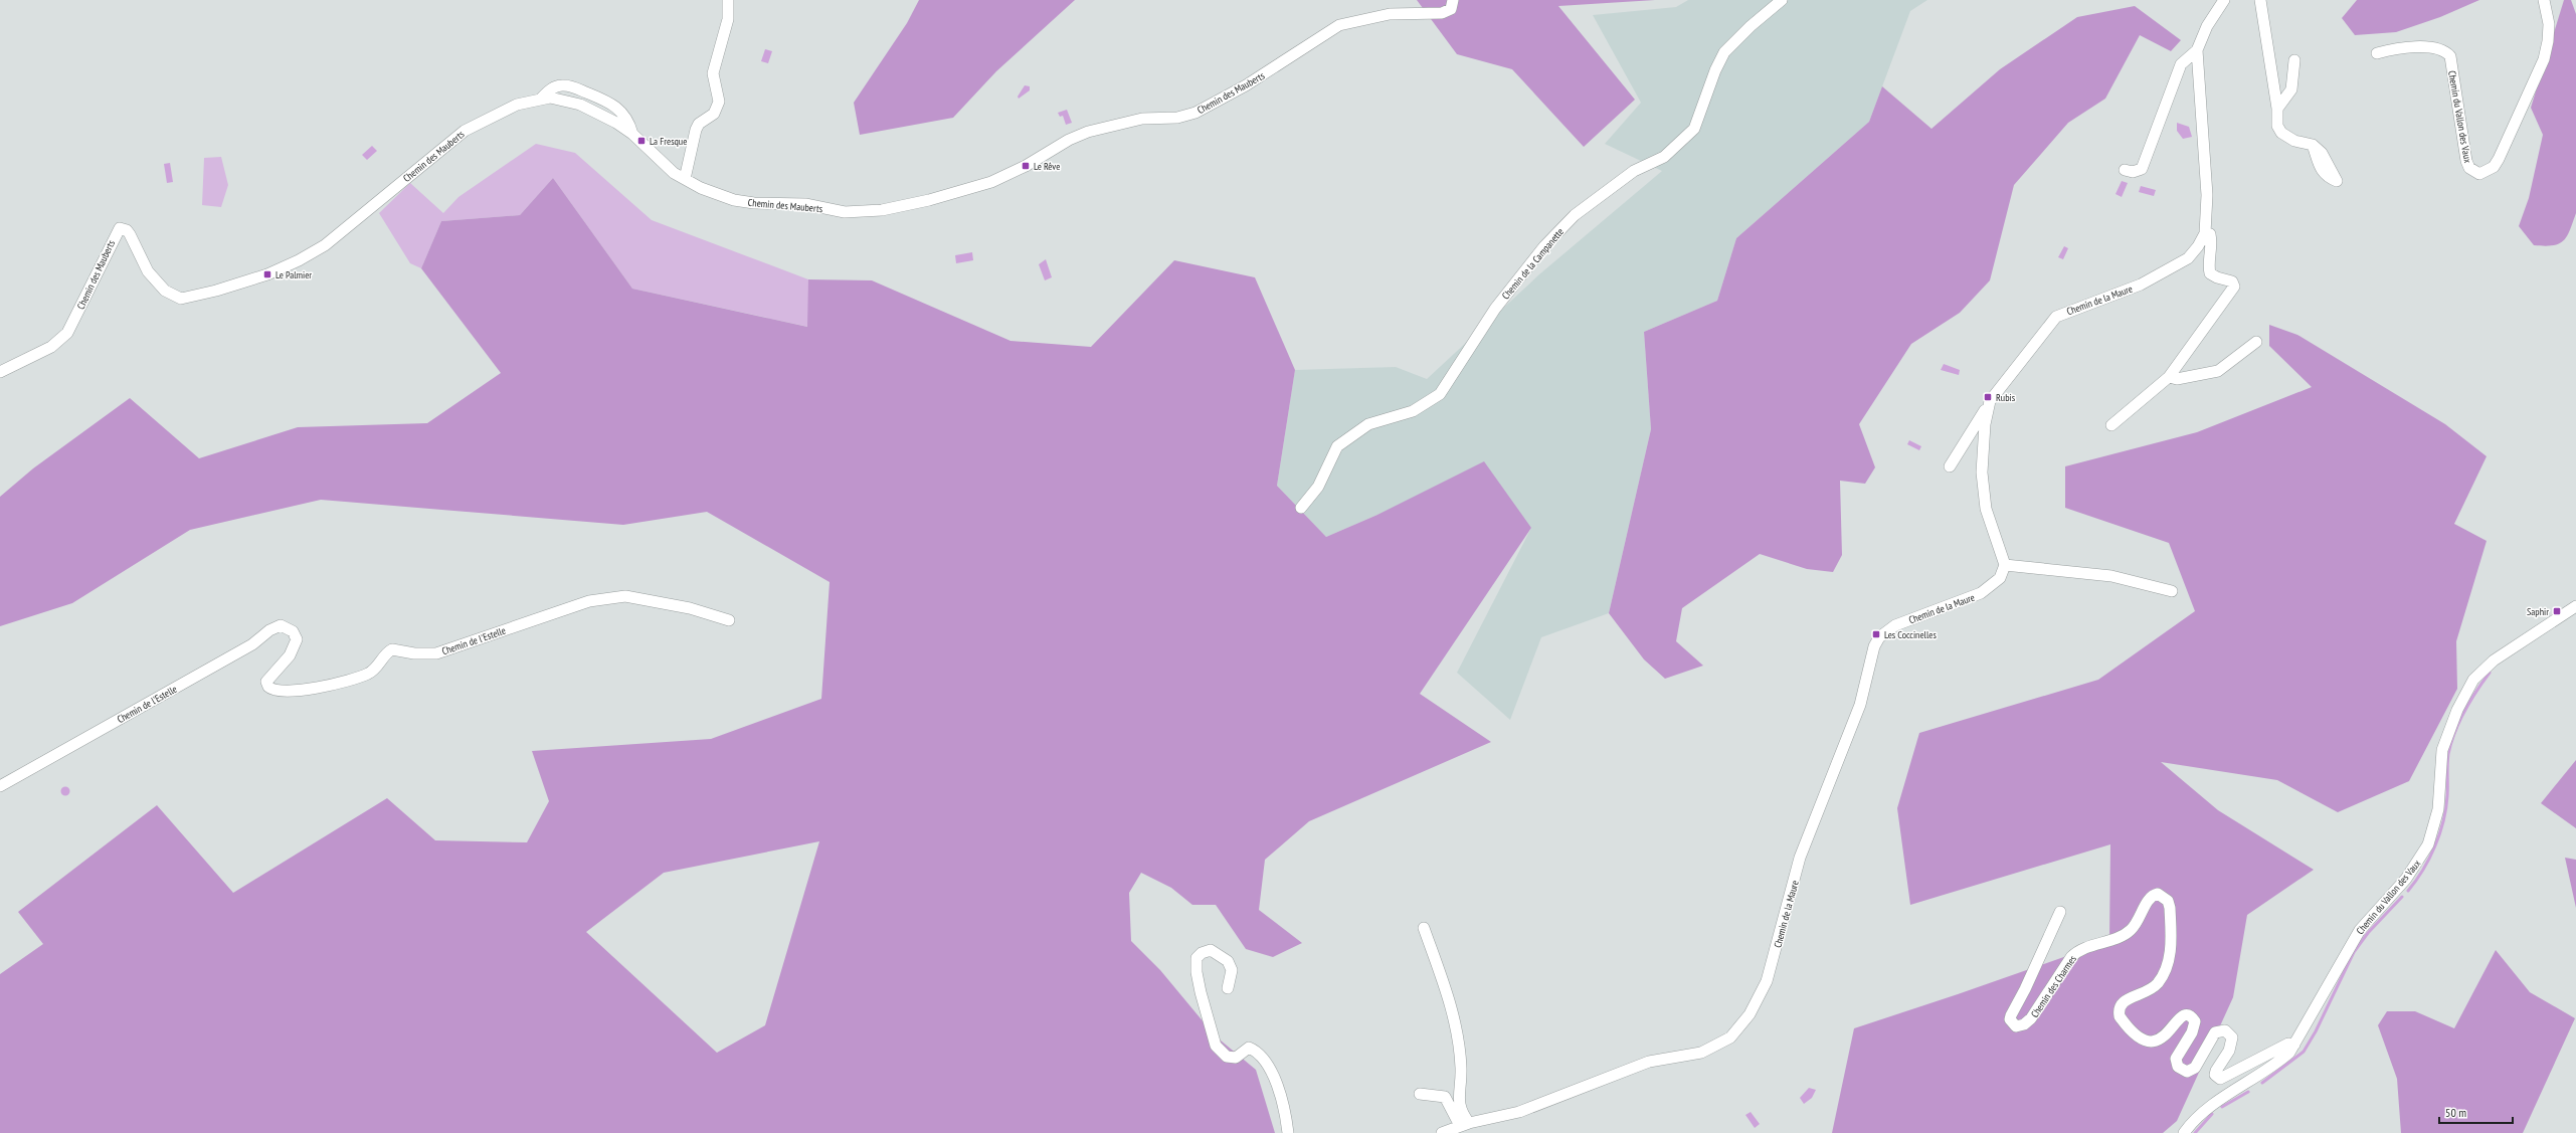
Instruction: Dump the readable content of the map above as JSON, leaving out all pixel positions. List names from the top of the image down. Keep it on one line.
{"streets":{"street":["Chemin des Mauberts","Chemin du Vallon des Vaux","Chemin de la Campanette","Chemin de la Maure","Chemin de l'Estelle","Chemin des Charmes"]},"crossings":[["Chemin du Vallon des Vaux","Chemin des Charmes"]],"places":{"transit":["La Fresque","Le Rêve","Le Palmier","Rubis","Saphir","Les Coccinelles"]},"scale_bar":"50 m"}
